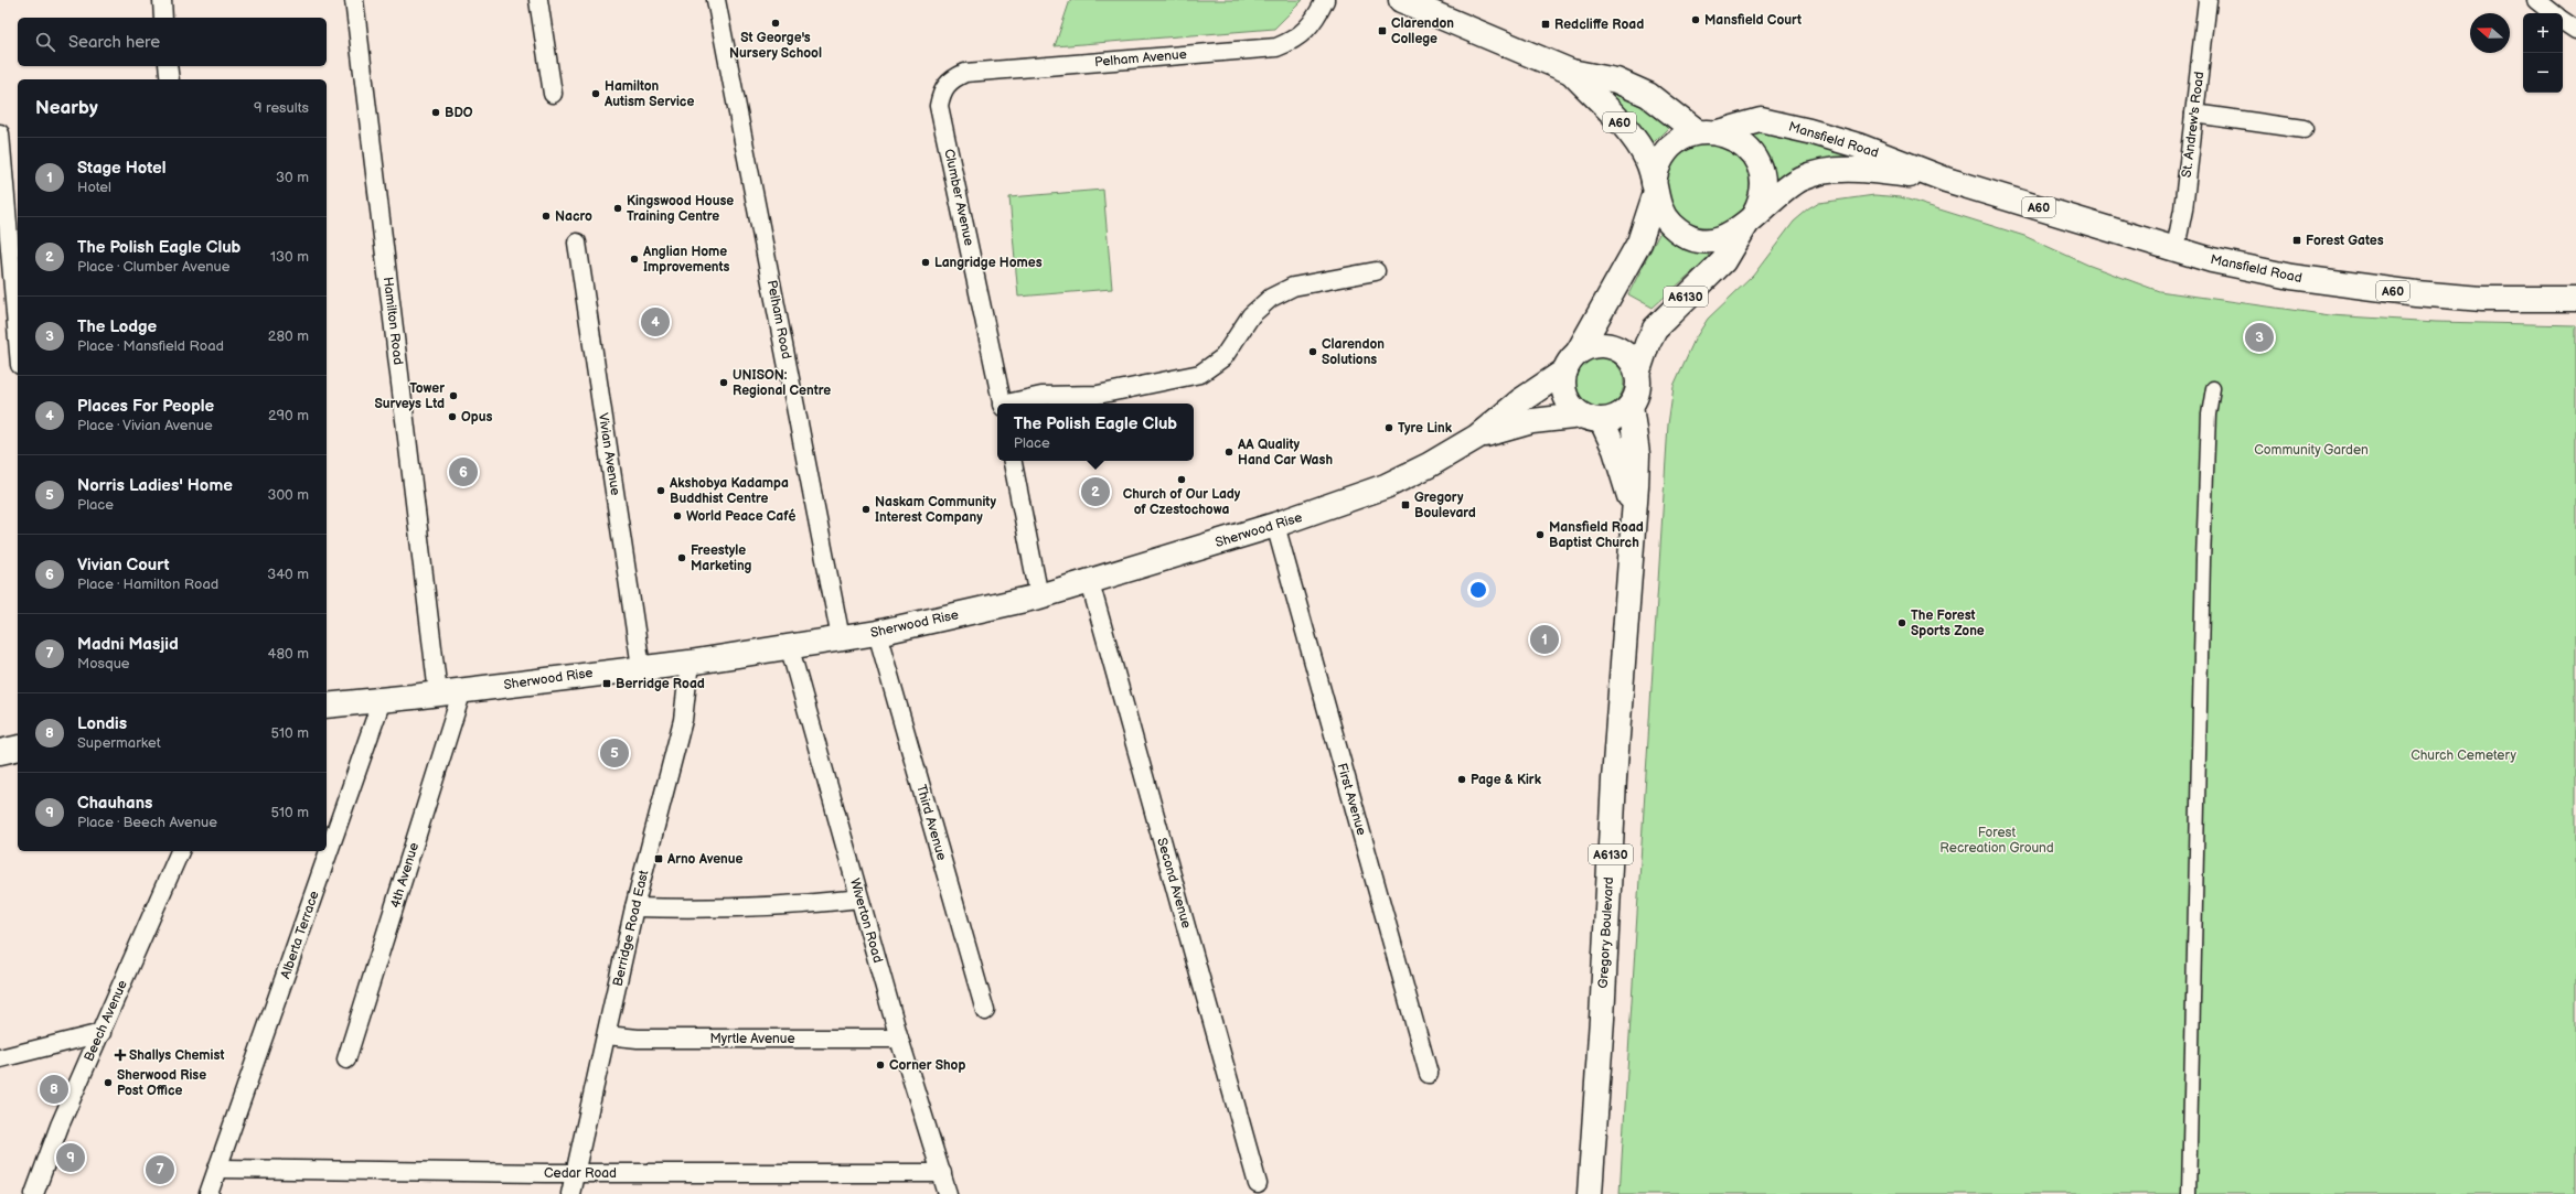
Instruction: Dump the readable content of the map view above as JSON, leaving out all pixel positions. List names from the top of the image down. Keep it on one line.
{"streets":{"main road":["A60","Mansfield Road","A6130","Sherwood Rise","Gregory Boulevard"],"street":["Pelham Avenue","St. Andrew's Road","Clumber Avenue","Pelham Road","Hamilton Road","Vivian Avenue","First Avenue","Third Avenue","4th Avenue","Second Avenue","Wiverton Road","Berridge Road East","Alberta Terrace","Beech Avenue","Myrtle Avenue","Cedar Road"]},"crossings":[["Pelham Avenue","Clumber Avenue"],["St. Andrew's Road","Mansfield Road"],["Mansfield Road","Gregory Boulevard"],["Pelham Road","Sherwood Rise"],["Hamilton Road","Sherwood Rise"],["Vivian Avenue","Sherwood Rise"],["Sherwood Rise","First Avenue"],["Sherwood Rise","Third Avenue"],["Sherwood Rise","4th Avenue"],["Sherwood Rise","Second Avenue"],["Sherwood Rise","Wiverton Road"],["Sherwood Rise","Berridge Road East"],["Sherwood Rise","Gregory Boulevard"],["Sherwood Rise","Alberta Terrace"],["Wiverton Road","Myrtle Avenue"],["Wiverton Road","Cedar Road"],["Berridge Road East","Myrtle Avenue"],["Berridge Road East","Cedar Road"],["Alberta Terrace","Cedar Road"]],"parks":["Community Garden","Church Cemetery","Forest Recreation Ground"],"places":{"other":["Mansfield Court","St George's Nursery School","Hamilton Autism Service","BDO","Kingswood House Training Centre","Nacro","Anglian Home Improvements","Langridge Homes","Clarendon Solutions","UNISON: Regional Centre","Tower Surveys Ltd","Opus","Tyre Link","AA Quality Hand Car Wash","Church of Our Lady of Czestochowa","Akshobya Kadampa Buddhist Centre","Naskam Community Interest Company","World Peace Café","Mansfield Road Baptist Church","Freestyle Marketing","The Forest Sports Zone","Page & Kirk","Corner Shop","Sherwood Rise Post Office"],"transit":["Redcliffe Road","Clarendon College","Forest Gates","Gregory Boulevard","Berridge Road","Arno Avenue"],"health":["Shallys Chemist"]},"north":"left","page":{"map_buttons":["+","−"],"search":"Search here","heading":["Nearby","9 results"],"list":[{"mark":"1","name":"Stage Hotel","note":"Hotel","value":"30 m"},{"mark":"2","name":"The Polish Eagle Club","note":"Place · Clumber Avenue","value":"130 m"},{"mark":"3","name":"The Lodge","note":"Place · Mansfield Road","value":"280 m"},{"mark":"4","name":"Places For People","note":"Place · Vivian Avenue","value":"290 m"},{"mark":"5","name":"Norris Ladies' Home","note":"Place","value":"300 m"},{"mark":"6","name":"Vivian Court","note":"Place · Hamilton Road","value":"340 m"},{"mark":"7","name":"Madni Masjid","note":"Mosque","value":"480 m"},{"mark":"8","name":"Londis","note":"Supermarket","value":"510 m"},{"mark":"9","name":"Chauhans","note":"Place · Beech Avenue","value":"510 m"}],"pins":["4","3","6","2","1","5","8","9","7"],"popup":["The Polish Eagle Club","Place"]}}
